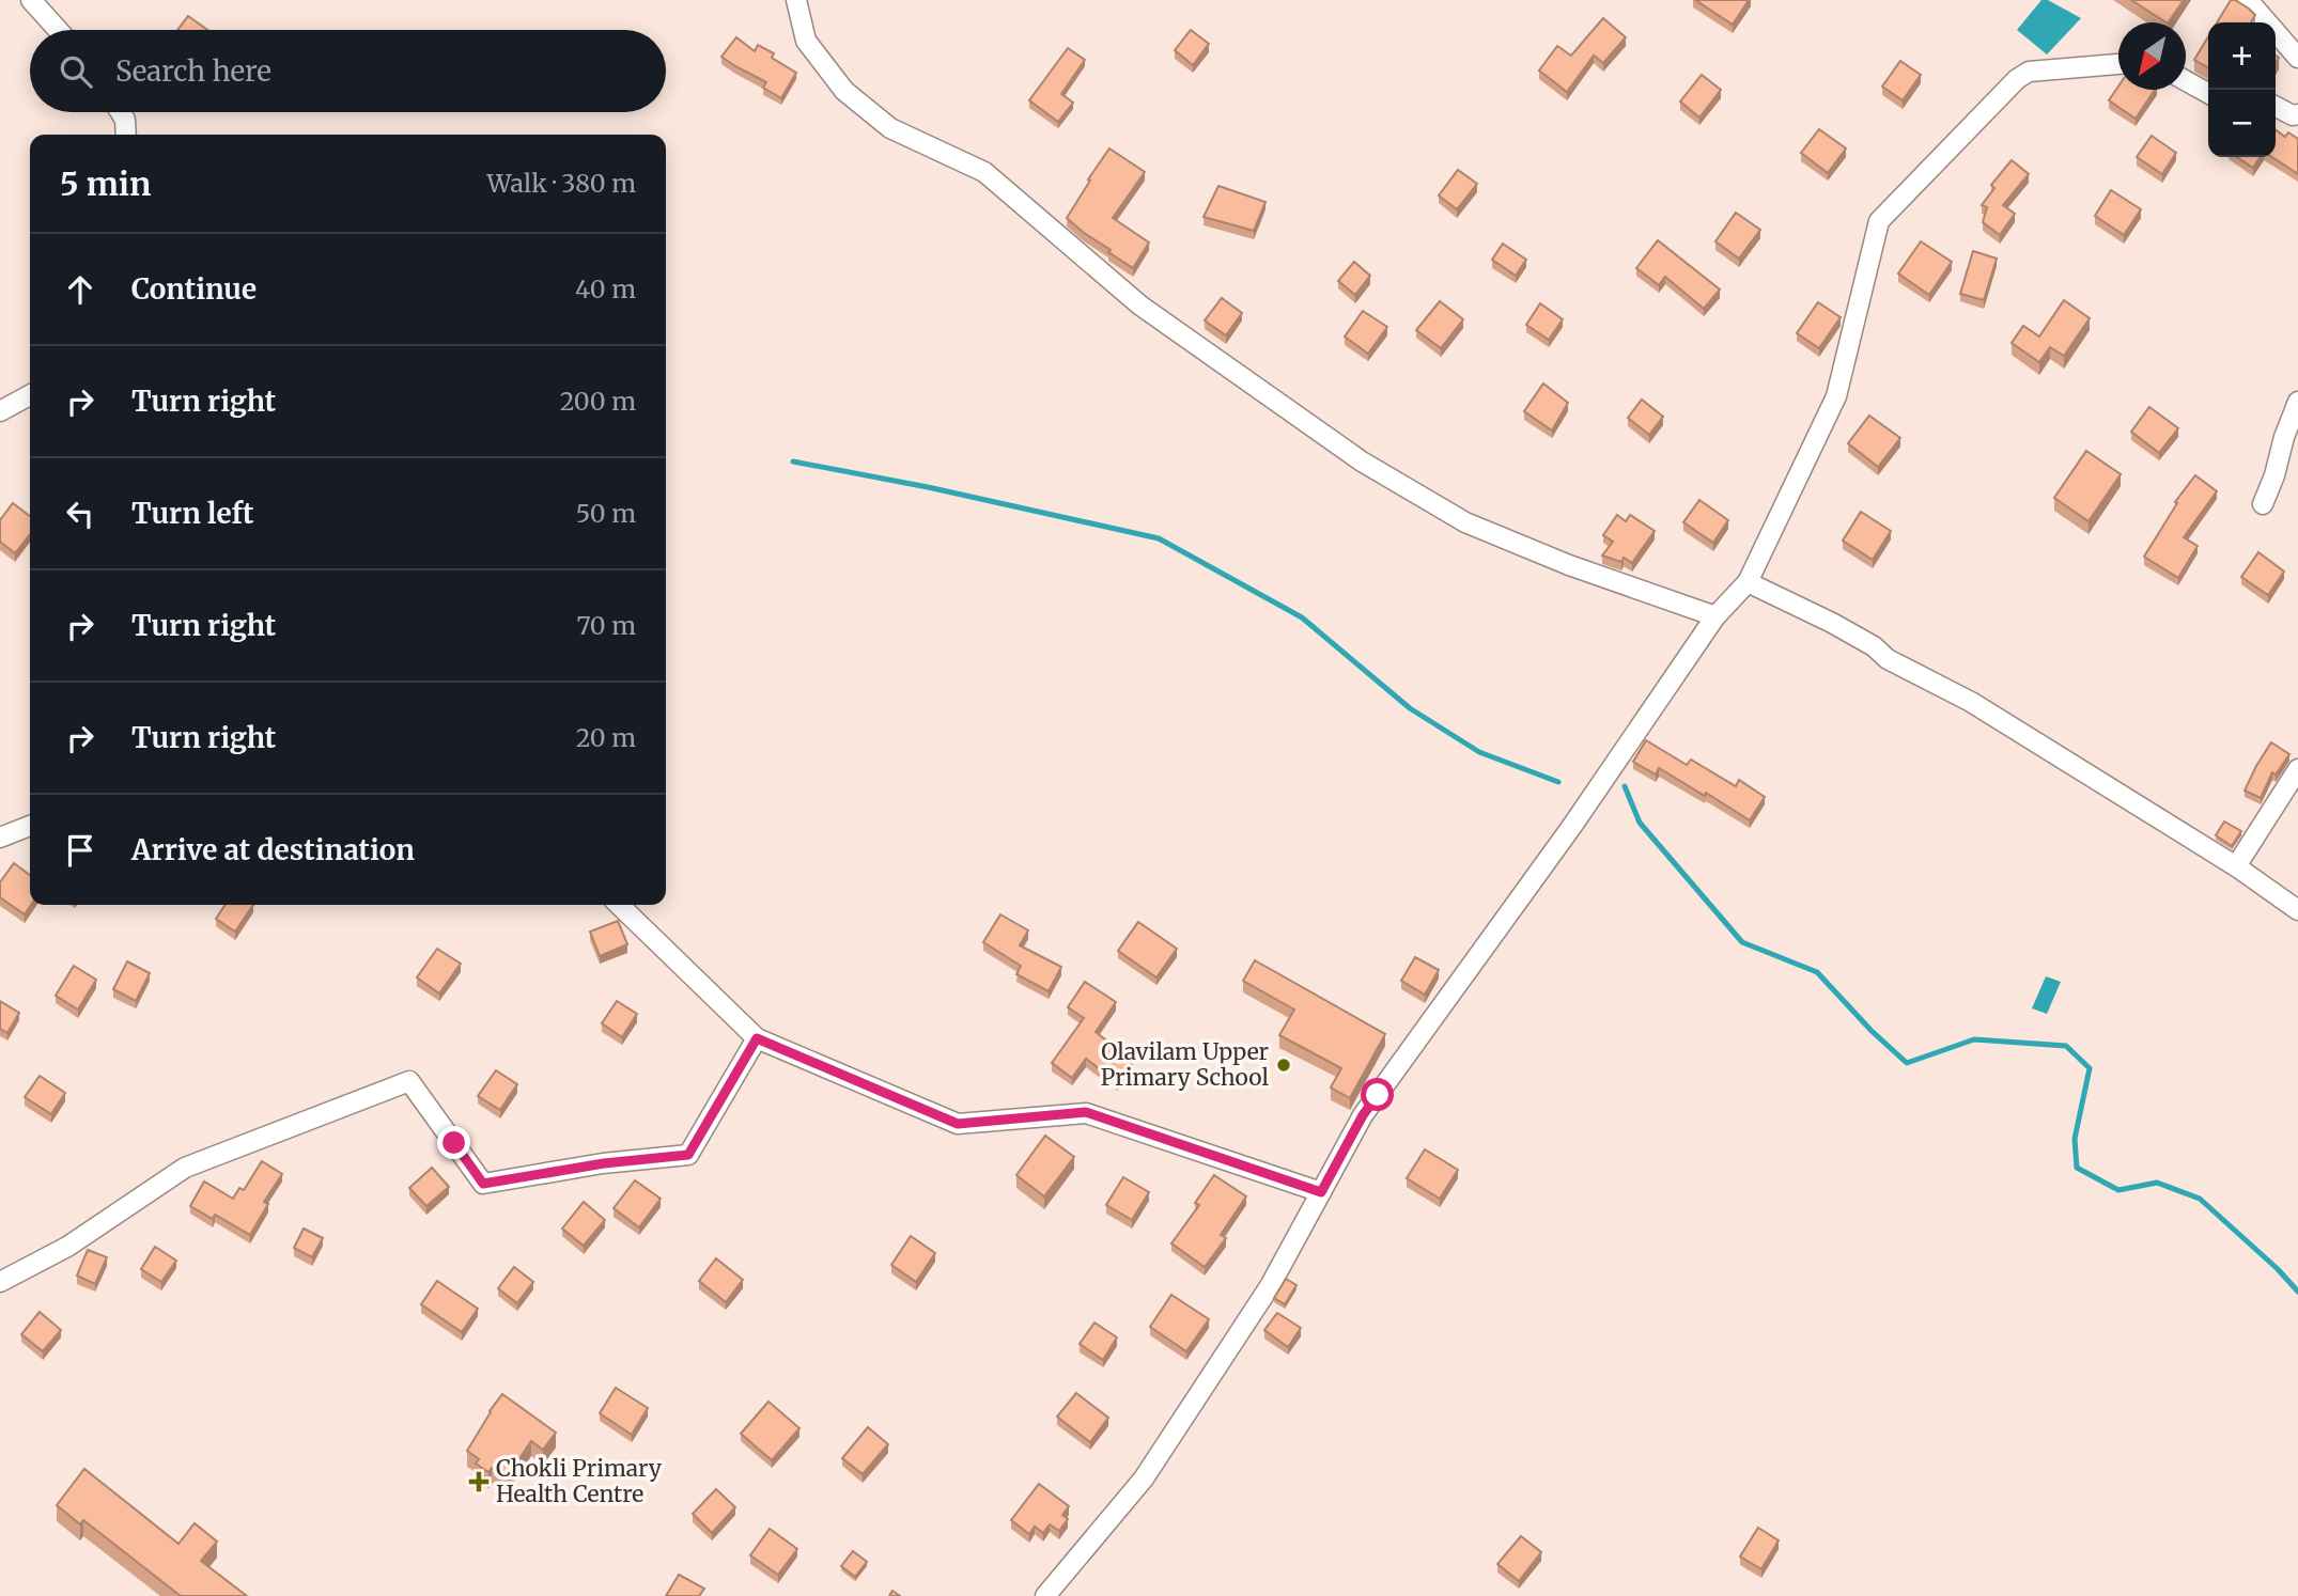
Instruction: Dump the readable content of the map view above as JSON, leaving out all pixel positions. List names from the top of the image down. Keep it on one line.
{"places":{"other":["Olavilam Upper Primary School"],"health":["Chokli Primary Health Centre"]},"north":"bottom left","page":{"map_buttons":["+","−"],"search":"Search here","heading":["5 min","Walk · 380 m"],"list":[["Continue","40 m"],["Turn right","200 m"],["Turn left","50 m"],["Turn right","70 m"],["Turn right","20 m"],"Arrive at destination"]}}
